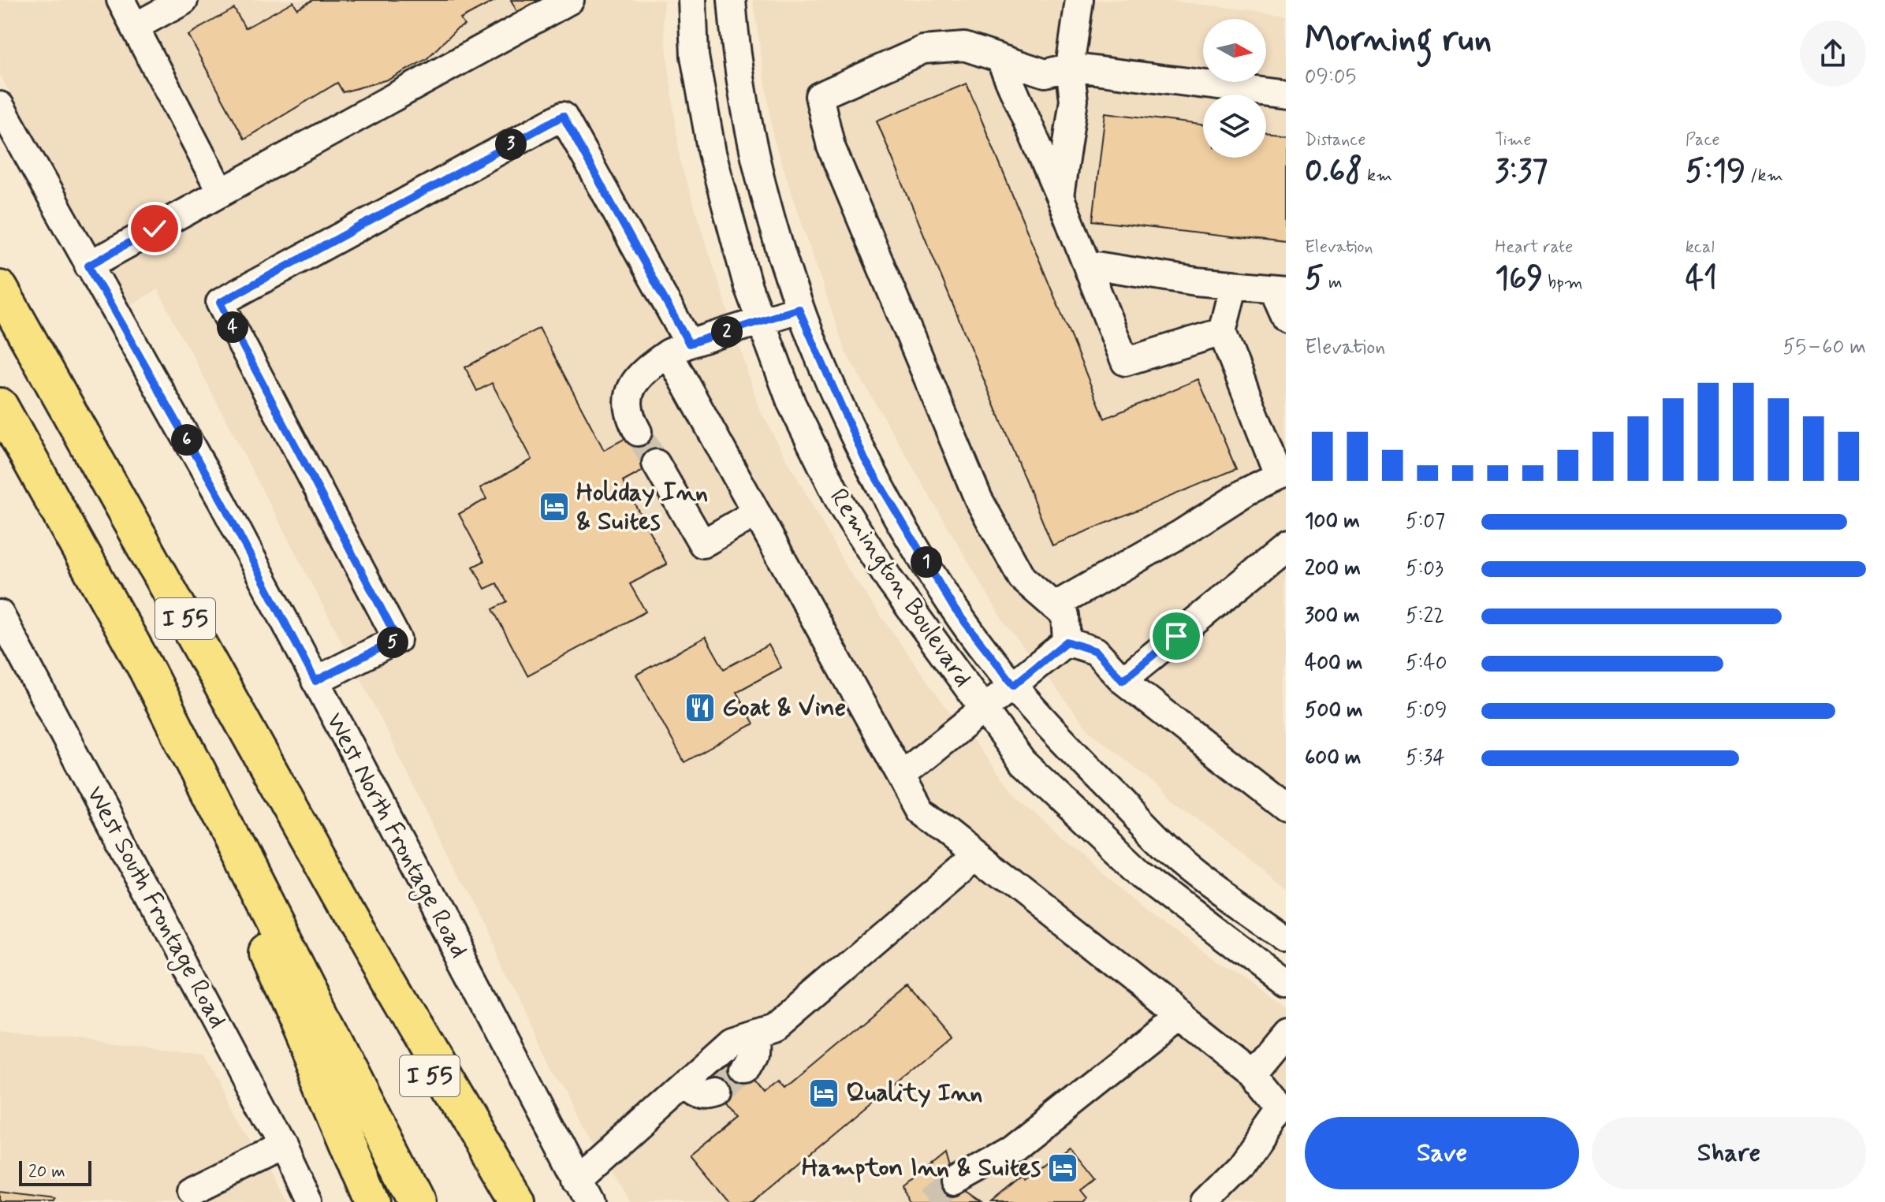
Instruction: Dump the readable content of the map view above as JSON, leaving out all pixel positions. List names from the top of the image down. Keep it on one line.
{"streets":{"highway":["I 55"],"street":["Remington Boulevard","West North Frontage Road","West South Frontage Road"]},"places":{"hotel":["Holiday Inn & Suites","Quality Inn","Hampton Inn & Suites"],"restaurant":["Goat & Vine"]},"scale_bar":"20 m","north":"right","page":{"heading":["Morning run","09:05"],"stats":[["Distance","0.68 km"],["Time","3:37"],["Pace","5:19 /km"],["Elevation","5 m"],["Heart rate","169 bpm"],["kcal","41"]],"pins":["3","4","2","6","1","5"],"chart":["Elevation","55–60 m"],"list":[{"name":"100 m","note":"5:07"},{"name":"200 m","note":"5:03"},{"name":"300 m","note":"5:22"},{"name":"400 m","note":"5:40"},{"name":"500 m","note":"5:09"},{"name":"600 m","note":"5:34"}],"buttons":["Save","Share"],"scale":"20 m"}}
